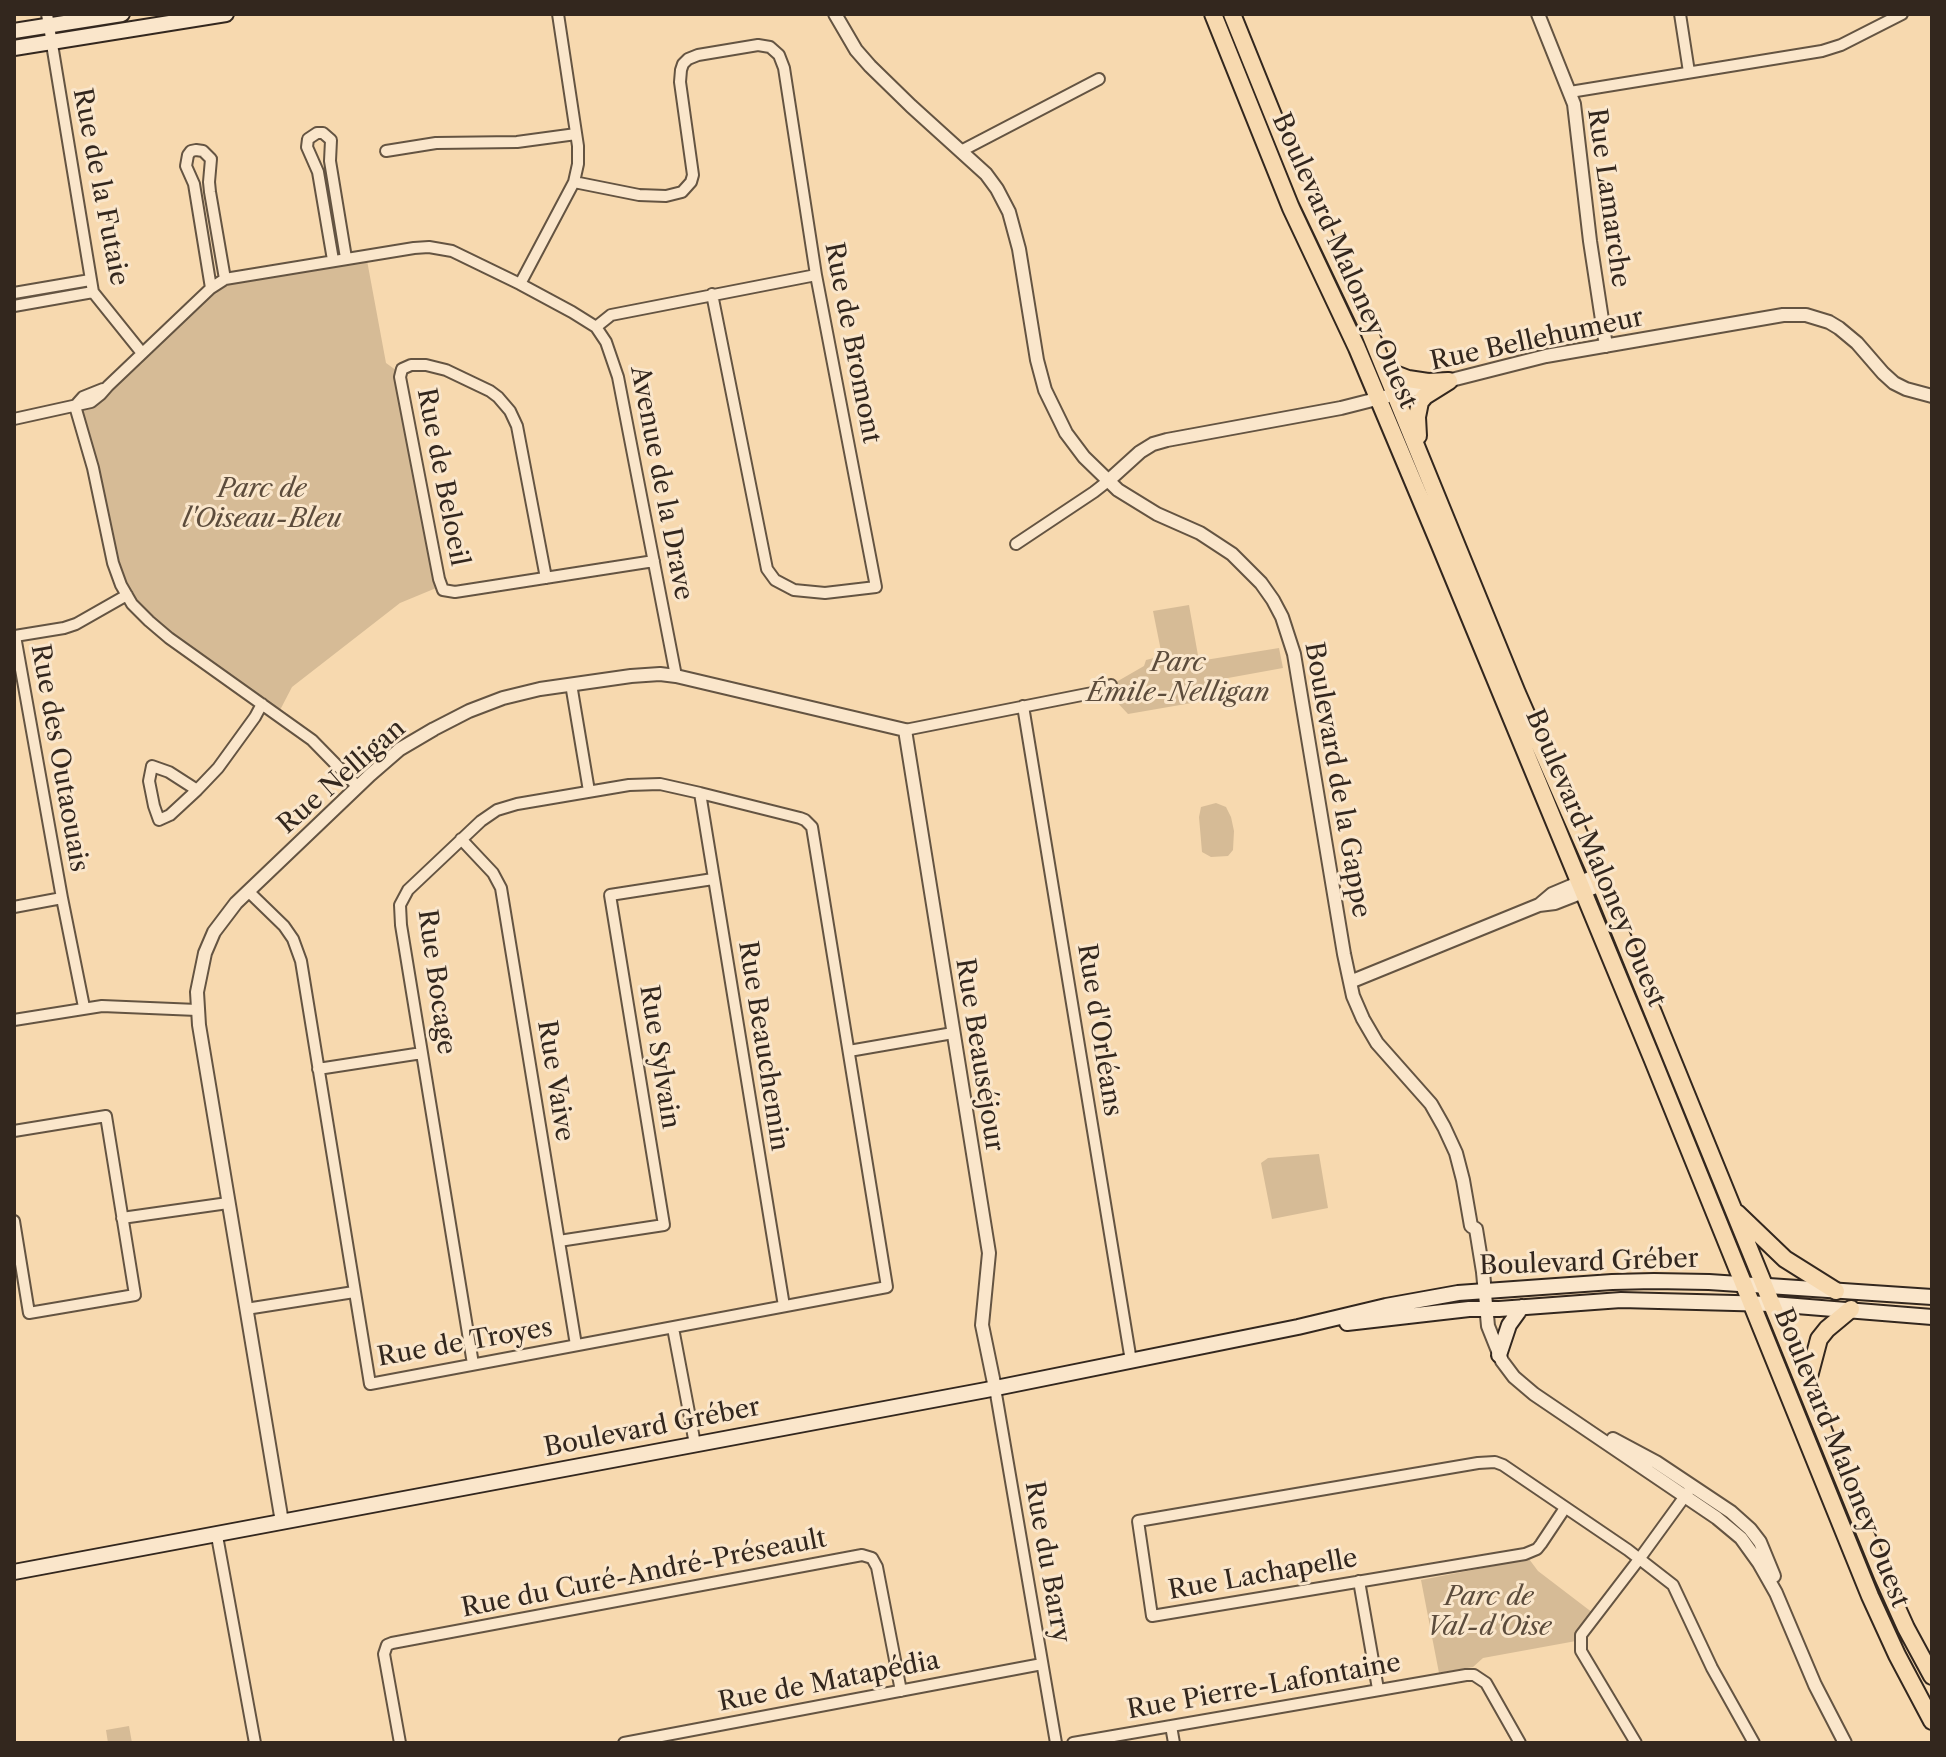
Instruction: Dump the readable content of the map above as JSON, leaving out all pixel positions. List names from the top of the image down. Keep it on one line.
{"streets":{"main road":["Boulevard Maloney Ouest","Boulevard Gréber"],"street":["Rue de la Futaie","Rue Lamarche","Rue Bellehumeur","Rue de Bromont","Rue de Beloeil","Avenue de la Drave","Rue des Outaouais","Rue Nelligan","Boulevard de la Gappe","Rue Bocage","Rue d'Orléans","Rue Beauchemin","Rue Beauséjour","Rue Sylvain","Rue Vaive","Rue de Troyes","Rue du Barry","Rue du Curé-André-Préseault","Rue Lachapelle","Rue de Matapédia","Rue Pierre-Lafontaine"]},"crossings":[["Rue Lamarche","Rue Bellehumeur"],["Boulevard Maloney Ouest","Rue Bellehumeur"],["Boulevard Maloney Ouest","Boulevard Gréber"],["Rue Bellehumeur","Boulevard de la Gappe"],["Rue de Beloeil","Avenue de la Drave"],["Avenue de la Drave","Rue Nelligan"],["Rue Nelligan","Rue d'Orléans"],["Rue Nelligan","Rue Beauséjour"],["Rue Nelligan","Boulevard Gréber"],["Rue Nelligan","Rue de Troyes"],["Boulevard de la Gappe","Boulevard Gréber"],["Rue Bocage","Rue Beauchemin"],["Rue Bocage","Rue Vaive"],["Rue Bocage","Rue de Troyes"],["Rue d'Orléans","Boulevard Gréber"],["Rue Beauchemin","Rue Sylvain"],["Rue Beauchemin","Rue de Troyes"],["Rue Beauséjour","Boulevard Gréber"],["Rue Beauséjour","Rue du Barry"],["Rue Sylvain","Rue Vaive"],["Rue Vaive","Rue de Troyes"],["Boulevard Gréber","Rue du Barry"],["Rue du Barry","Rue de Matapédia"],["Rue du Curé-André-Préseault","Rue de Matapédia"]],"parks":["Parc de l'Oiseau-Bleu","Parc Émile-Nelligan","Parc de Val-d'Oise"]}
